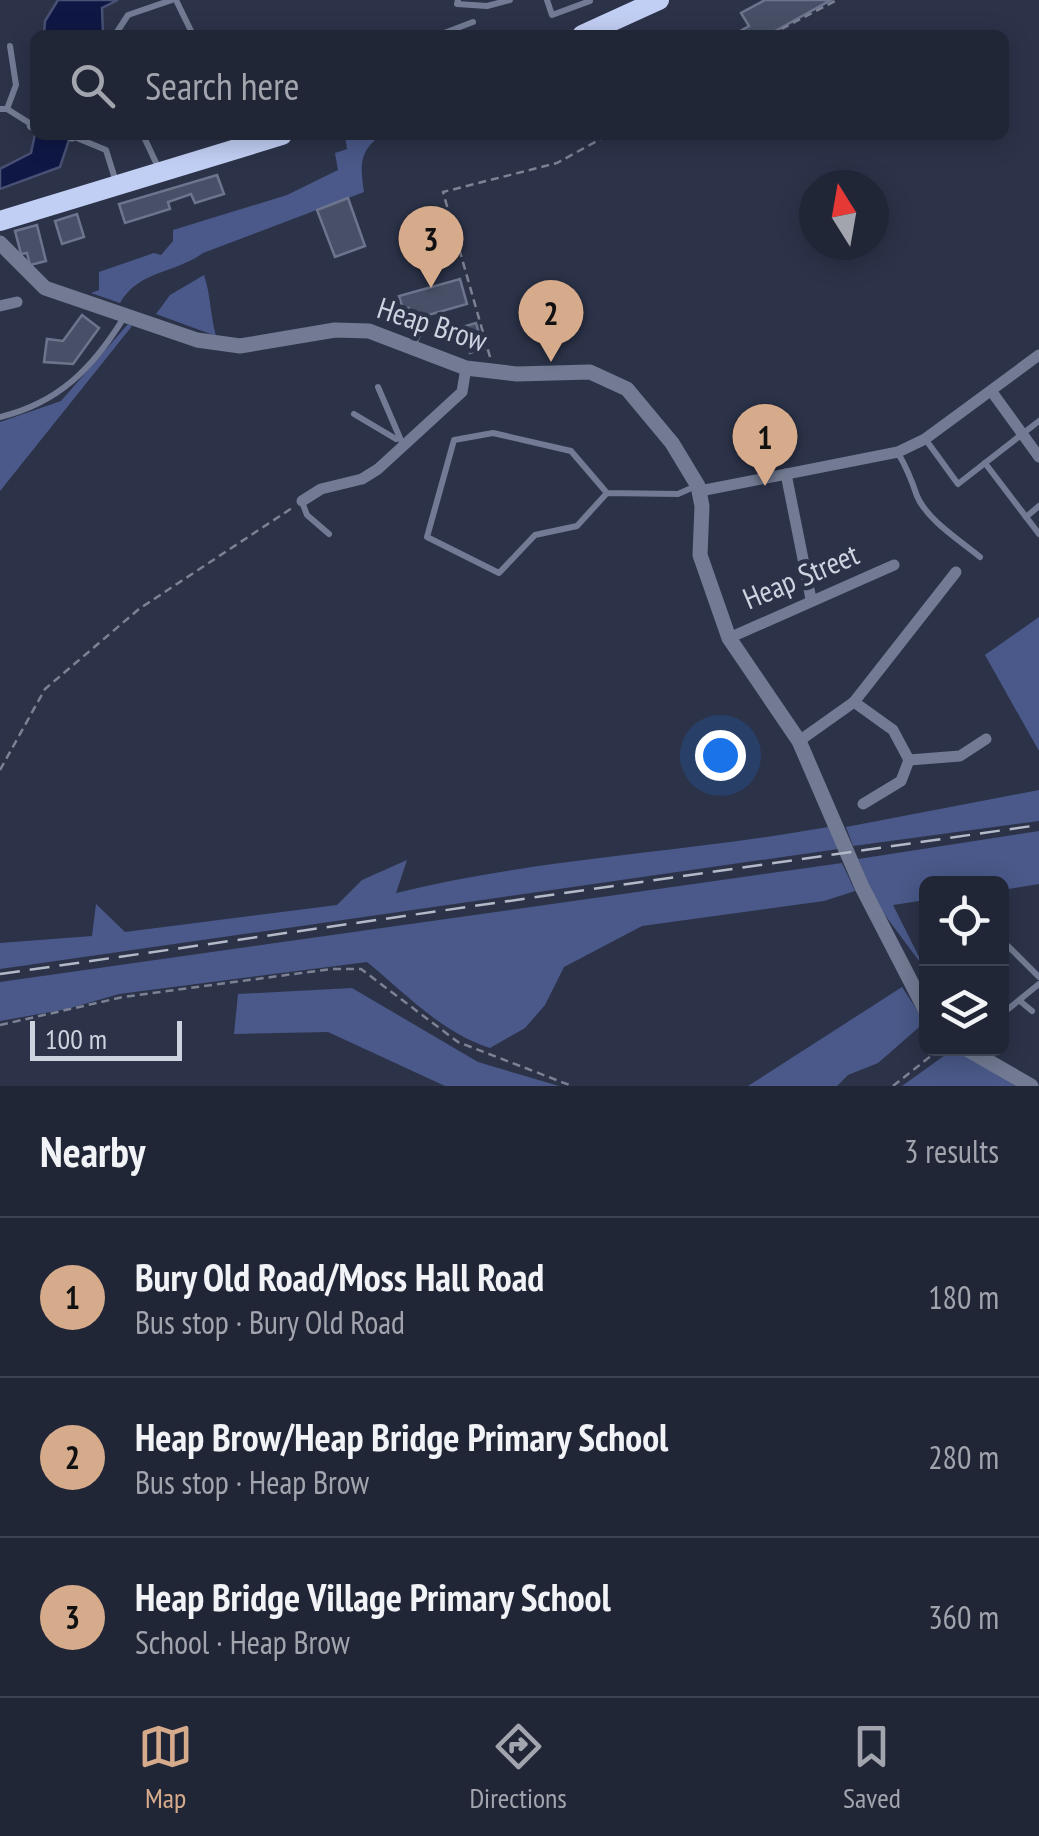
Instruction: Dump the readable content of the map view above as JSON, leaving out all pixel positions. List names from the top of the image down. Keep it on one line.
{"streets":{"street":["Heap Brow","Heap Street"]},"scale_bar":"100 m","north":"top","page":{"search":"Search here","pins":["3","2","1"],"scale":"100 m","heading":["Nearby","3 results"],"list":[{"mark":"1","name":"Bury Old Road/Moss Hall Road","note":"Bus stop · Bury Old Road","value":"180 m"},{"mark":"2","name":"Heap Brow/Heap Bridge Primary School","note":"Bus stop · Heap Brow","value":"280 m"},{"mark":"3","name":"Heap Bridge Village Primary School","note":"School · Heap Brow","value":"360 m"}],"nav":["Map","Directions","Saved"]}}
